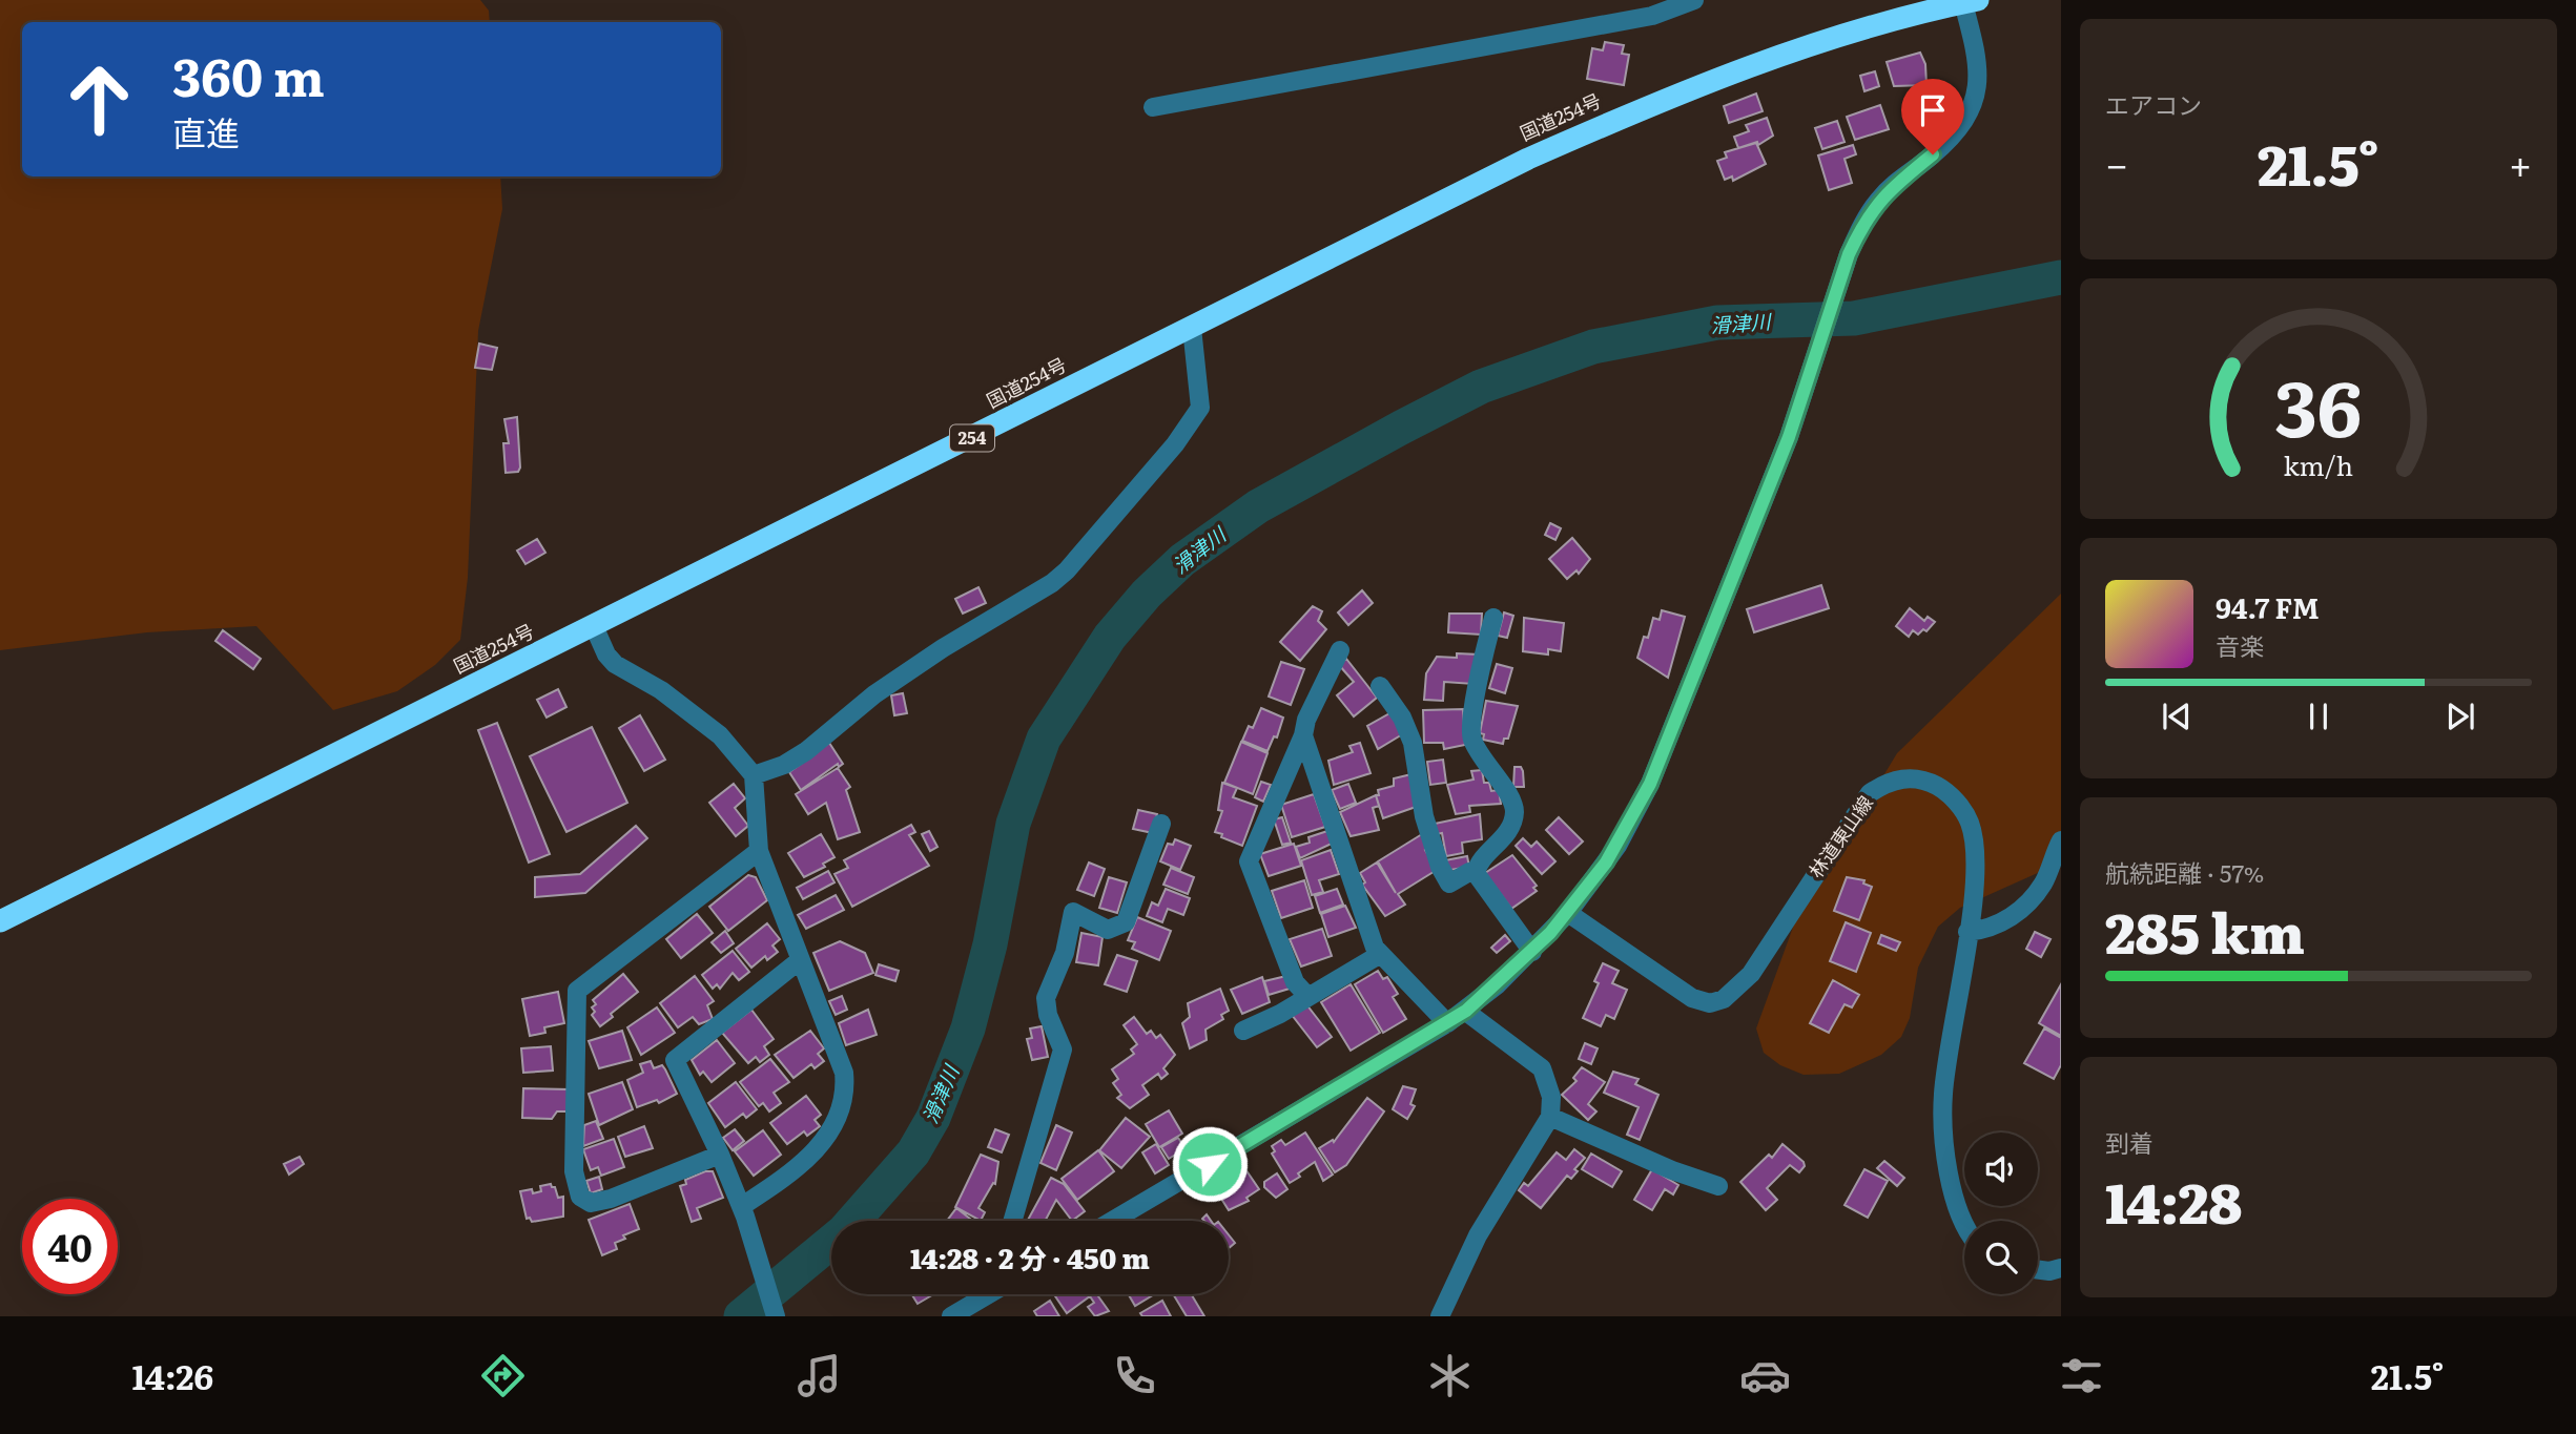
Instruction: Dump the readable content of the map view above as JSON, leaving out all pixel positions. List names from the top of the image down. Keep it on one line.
{"streets":{"highway":["国道254号","254"],"street":["林道東山線"]},"water":["滑津川"],"page":{"tile":["エアコン",["航続距離 · 57%","285 km"],["到着","14:28"]],"turn":["360 m","直進"],"heat":["−","21.5°","+"],"song":["94.7 FM","音楽"],"limit":"40","trip":"14:28 · 2 分 · 450 m","tabs":["14:26","21.5°"],"gauge":["36","km/h"]}}
